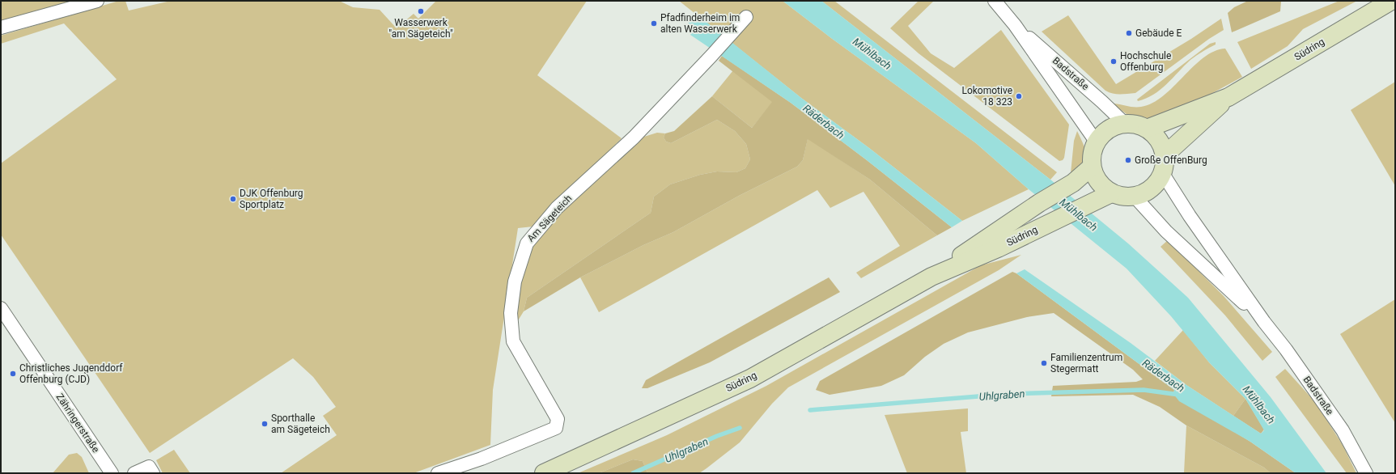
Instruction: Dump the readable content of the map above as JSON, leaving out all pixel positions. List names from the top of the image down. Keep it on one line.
{"streets":{"street":["Südring","Badstraße","Am Sägeteich","Zähringerstraße"]},"crossings":[["Südring","Badstraße"]],"water":["Mühlbach","Räderbach","Uhlgraben"],"places":["Wasserwerk \"am Sägeteich\"","Pfadfinderheim im alten Wasserwerk","Gebäude E","Hochschule Offenburg","Lokomotive 18 323","Große OffenBurg","DJK Offenburg Sportplatz","Familienzentrum Stegermatt","Christliches Jugenddorf Offenburg (CJD)","Sporthalle am Sägeteich"]}
